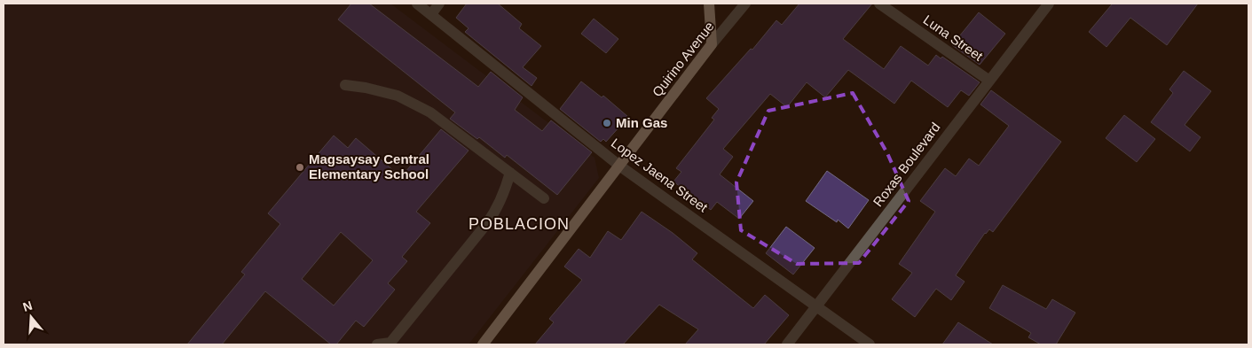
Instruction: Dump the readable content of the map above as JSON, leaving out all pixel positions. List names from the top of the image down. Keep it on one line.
{"streets":{"main road":["Quirino Avenue"],"street":["Luna Street","Roxas Boulevard","Lopez Jaena Street"]},"crossings":[["Luna Street","Roxas Boulevard"],["Quirino Avenue","Lopez Jaena Street"],["Roxas Boulevard","Lopez Jaena Street"]],"districts":["POBLACION"],"places":["Min Gas","Magsaysay Central Elementary School"],"north":"top"}
